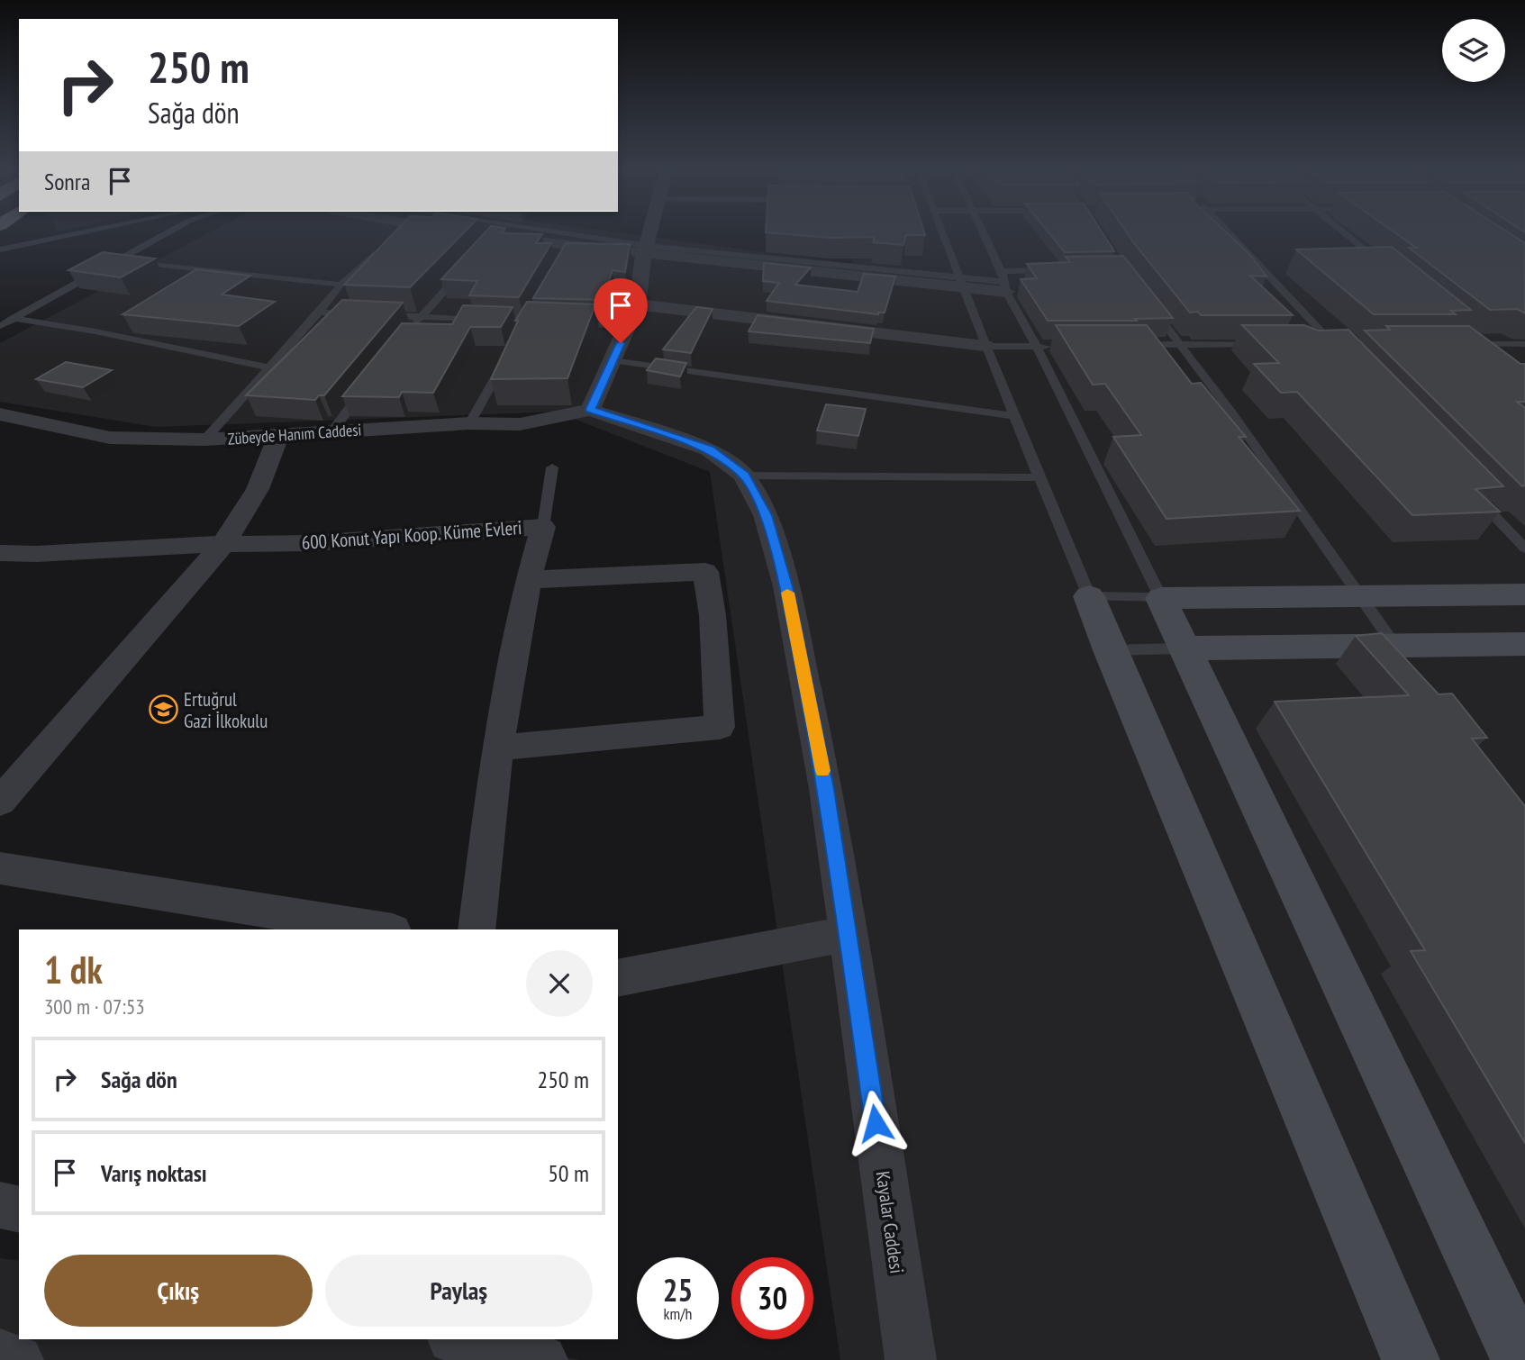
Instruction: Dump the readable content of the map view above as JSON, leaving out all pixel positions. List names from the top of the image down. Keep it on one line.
{"streets":{"street":["Zübeyde Hanım Caddesi","600 Konut Yapı Koop. Küme Evleri","Kayalar Caddesi"]},"crossings":[["Zübeyde Hanım Caddesi","Kayalar Caddesi"]],"places":{"school or university":["Ertuğrul Gazi İlkokulu"]},"page":{"turn":["250 m","Sağa dön"],"then":"Sonra","heading":["1 dk","300 m · 07:53"],"list":[{"name":"Sağa dön","value":"250 m"},{"name":"Varış noktası","value":"50 m"}],"buttons":["Çıkış","Paylaş"],"speed":"25 km/h","limit":"30"}}
